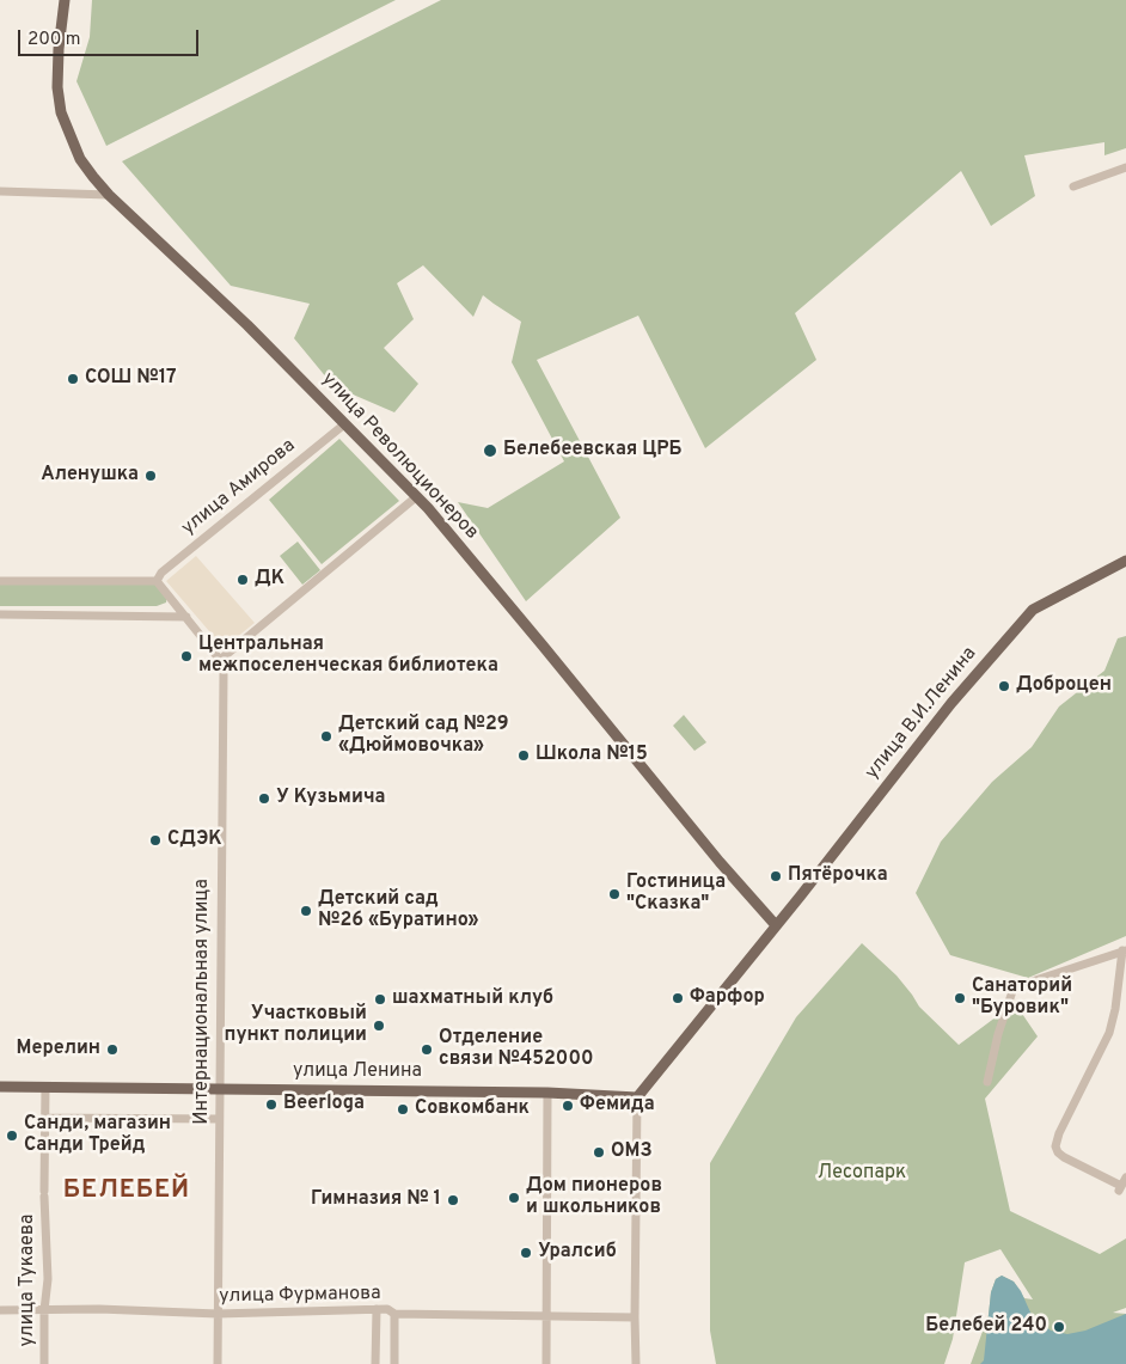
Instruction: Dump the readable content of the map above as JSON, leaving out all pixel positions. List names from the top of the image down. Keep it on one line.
{"streets":{"main road":["улица Революционеров","улица В.И.Ленина","улица Ленина"],"street":["улица Амирова","Интернациональная улица","улица Тукаева","улица Фурманова"]},"crossings":[["улица Революционеров","улица Амирова"],["улица Революционеров","улица В.И.Ленина"],["Интернациональная улица","улица Ленина"],["Интернациональная улица","улица Фурманова"],["улица Ленина","улица Тукаева"],["улица Тукаева","улица Фурманова"]],"districts":["БЕЛЕБЕЙ"],"parks":["Лесопарк"],"places":["СОШ №17","Белебеевская ЦРБ","Аленушка","ДК","Центральная межпоселенческая библиотека","Доброцен","Детский сад №29 «Дюймовочка»","Школа №15","У Кузьмича","СДЭК","Пятёрочка","Гостиница \"Сказка\"","Детский сад №26 «Буратино»","Фарфор","Санаторий \"Буровик\"","шахматный клуб","Участковый пункт полиции","Мерелин","Отделение связи №452000","Beerloga","Фемида","Совкомбанк","Санди, магазин Санди Трейд","ОМЗ","Дом пионеров и школьников","Гимназия № 1","Уралсиб","Белебей 240"],"scale_bar":"200 m"}
